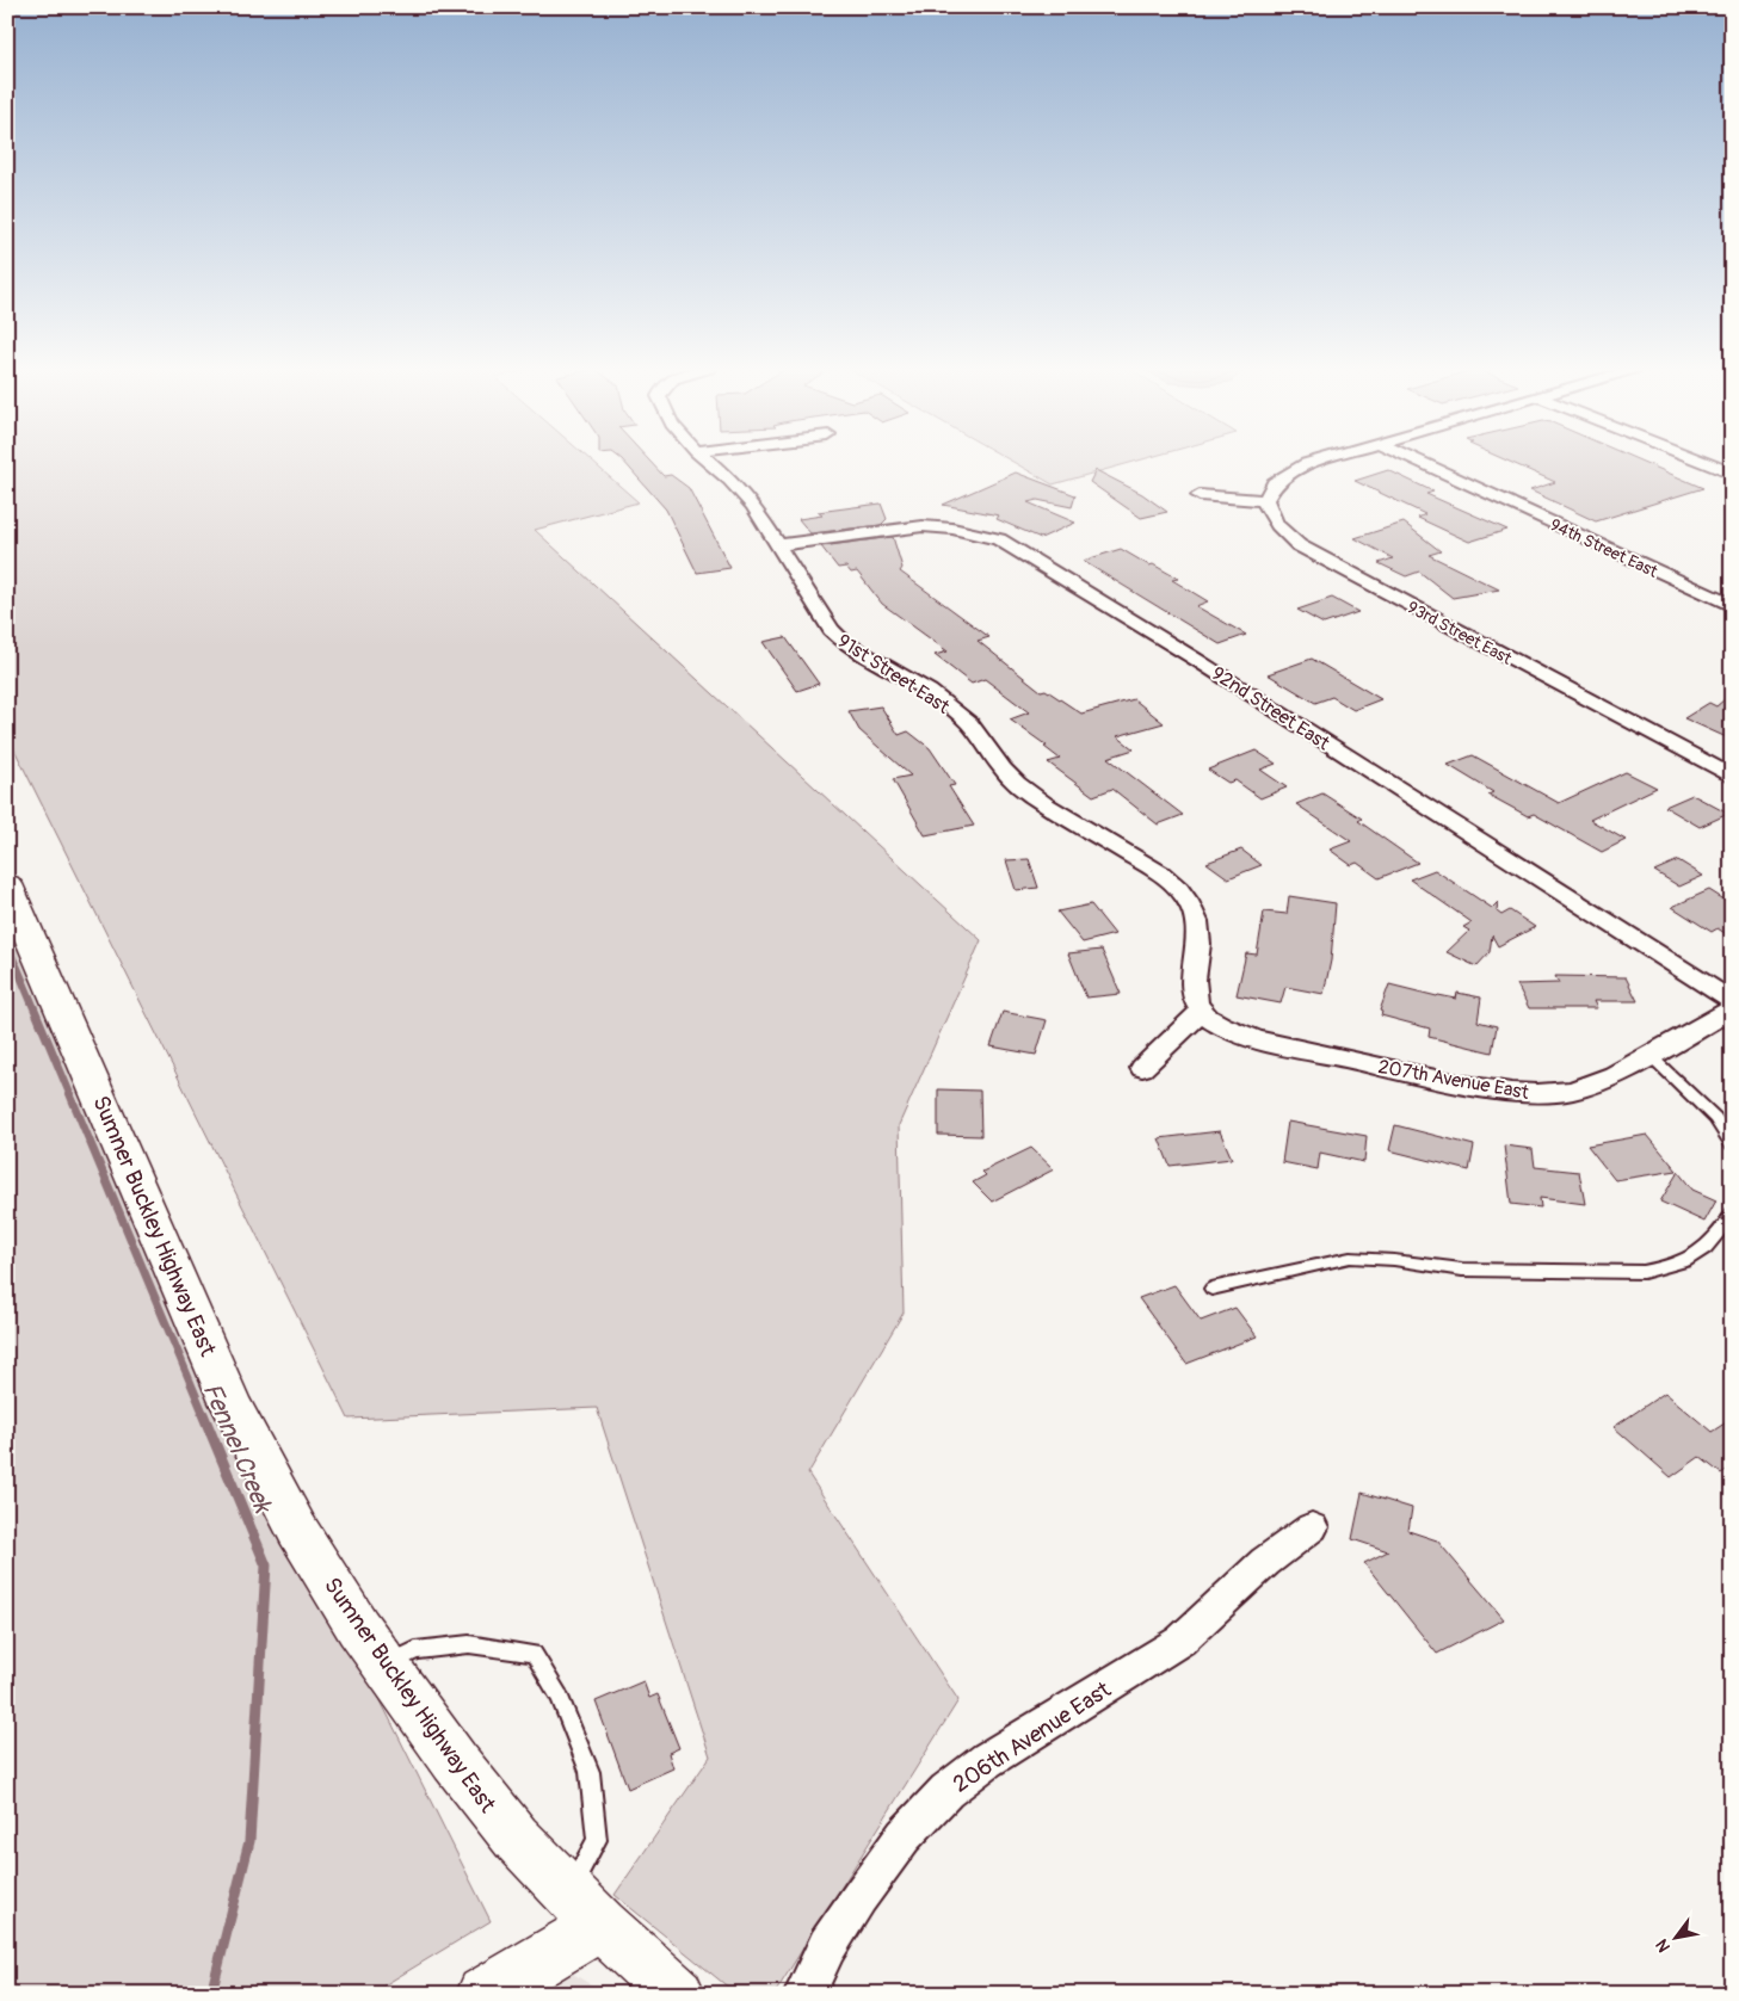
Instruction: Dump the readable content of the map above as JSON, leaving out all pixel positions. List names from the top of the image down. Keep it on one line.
{"streets":{"street":["94th Street East","93rd Street East","91st Street East","92nd Street East","207th Avenue East","Sumner Buckley Highway East","206th Avenue East"]},"crossings":[["91st Street East","92nd Street East"],["91st Street East","207th Avenue East"]],"water":["Fennel Creek"],"north":"bottom left"}
